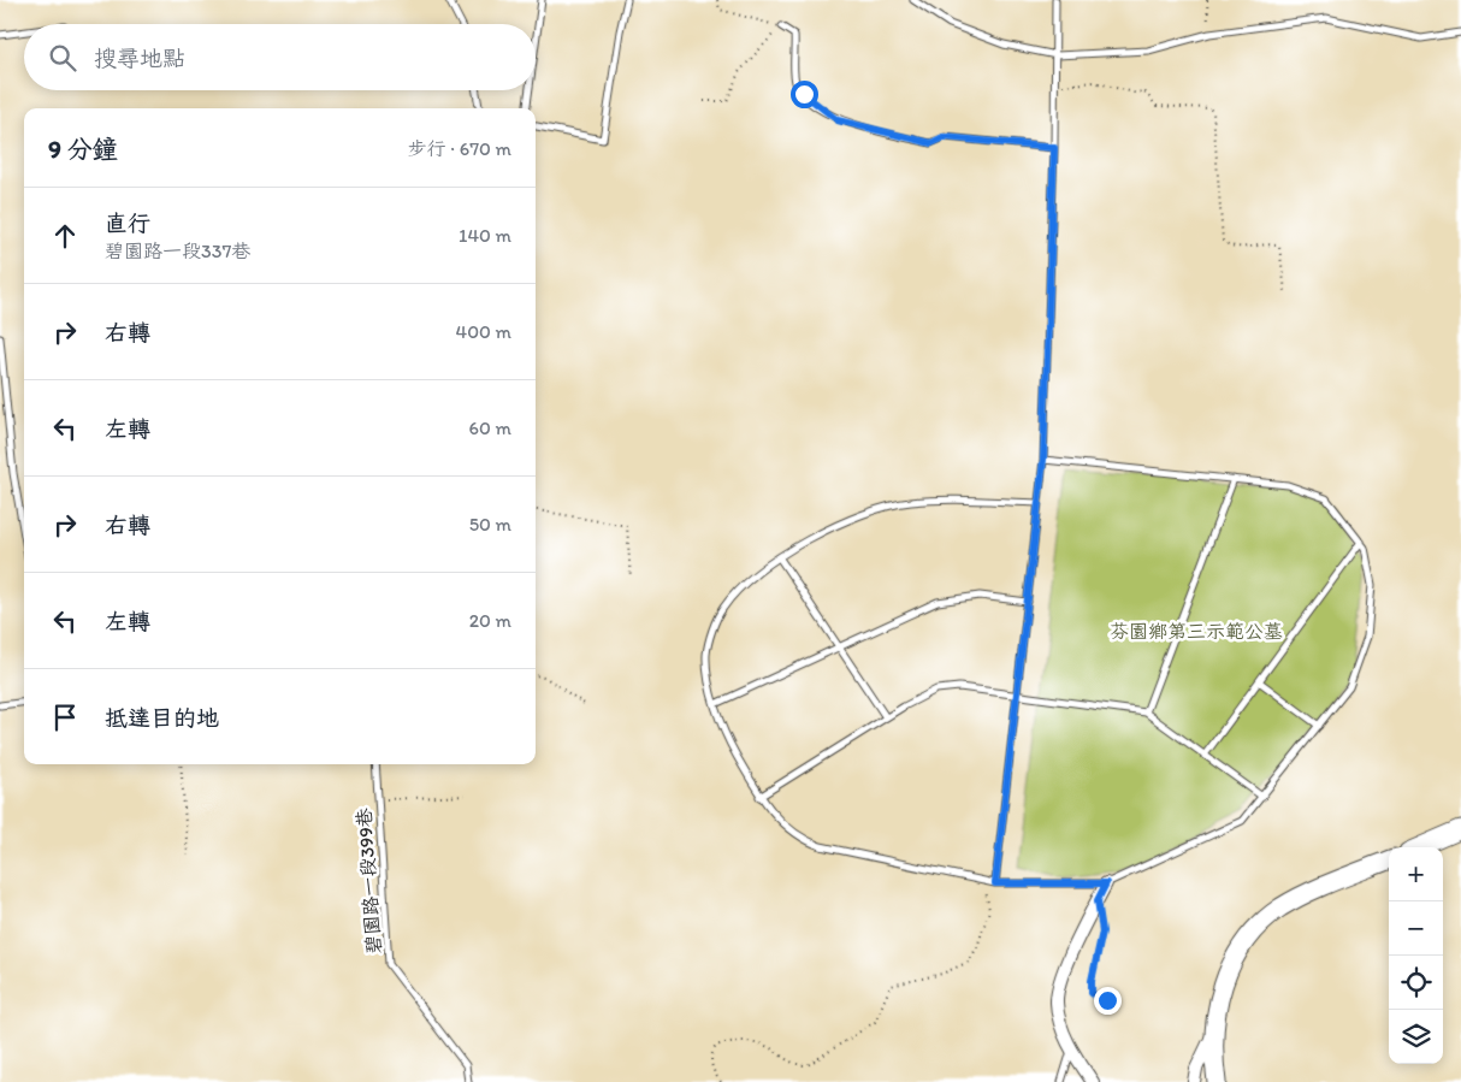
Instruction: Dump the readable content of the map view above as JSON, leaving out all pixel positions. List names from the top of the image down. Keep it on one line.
{"streets":{"lane":["碧園路一段399巷"]},"parks":["芬園鄉第三示範公墓"],"page":{"search":"搜尋地點","heading":["9 分鐘","步行 · 670 m"],"list":[["直行","碧園路一段337巷","140 m"],["右轉","400 m"],["左轉","60 m"],["右轉","50 m"],["左轉","20 m"],"抵達目的地"],"map_buttons":["+","−"]}}
